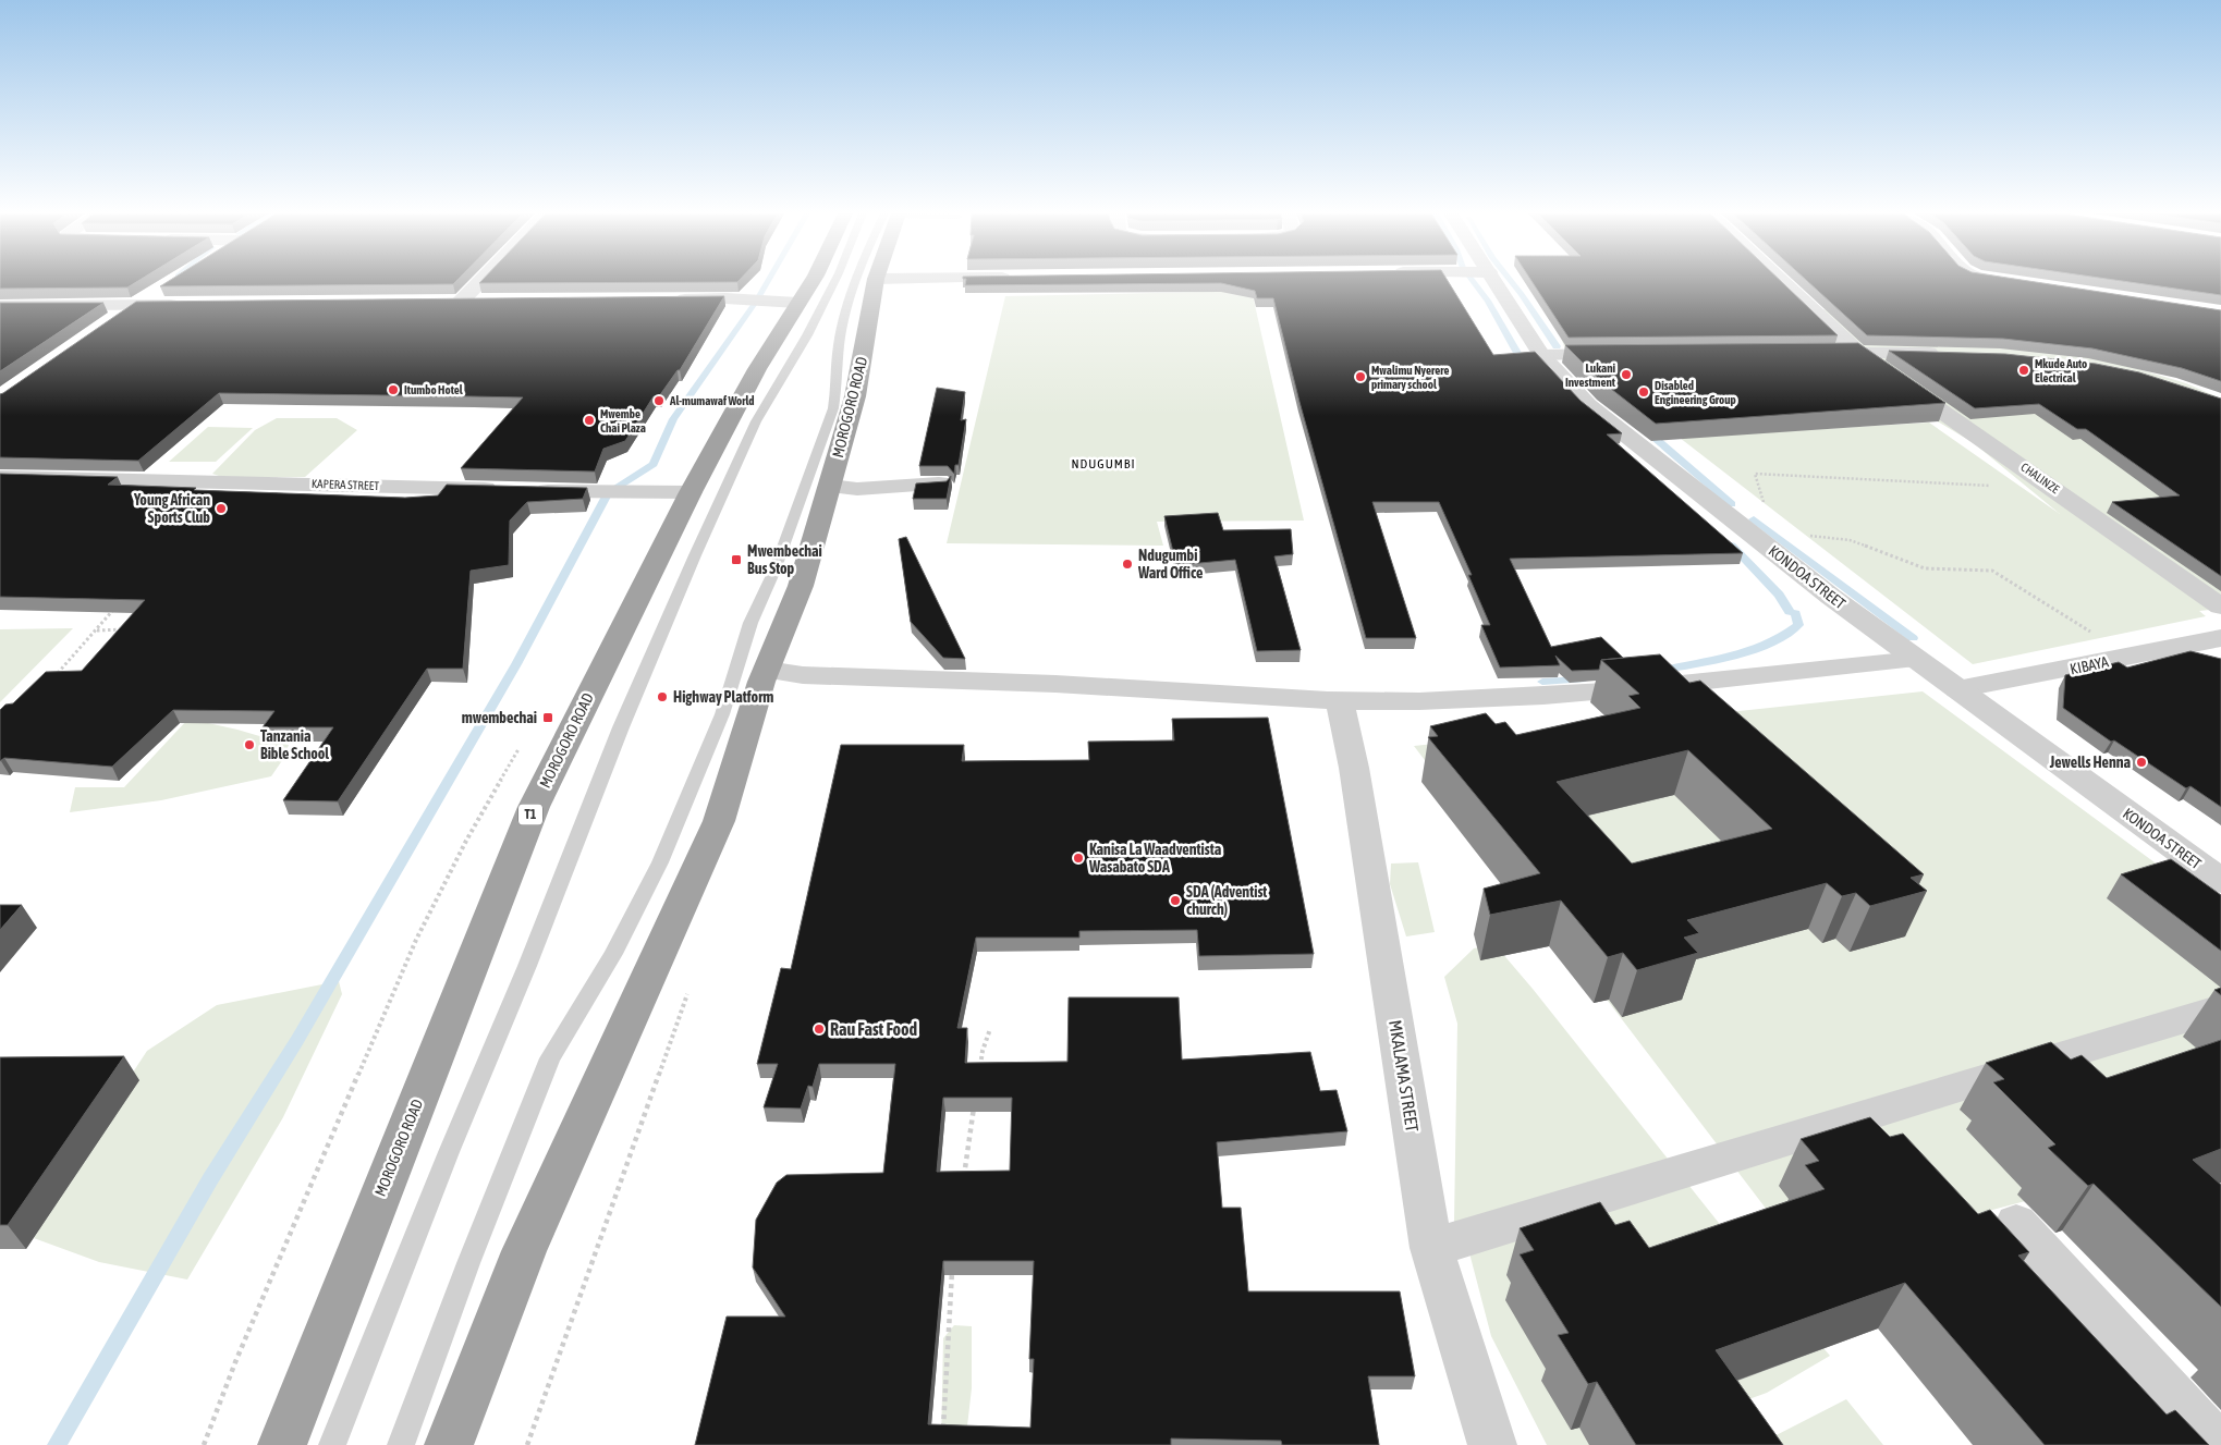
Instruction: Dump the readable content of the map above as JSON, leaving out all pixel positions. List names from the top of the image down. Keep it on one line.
{"streets":{"highway":["MOROGORO ROAD","T1"],"street":["CHALINZE","KAPERA STREET","KONDOA STREET","KIBAYA","MKALAMA STREET"]},"crossings":[["MOROGORO ROAD","KAPERA STREET"],["KONDOA STREET","KIBAYA"]],"districts":["NDUGUMBI"],"places":{"other":["Mkude Auto Electrical","Lukani Investment","Mwalimu Nyerere primary school","Itumbo Hotel","Disabled Engineering Group","Al-mumawaf World","Mwembe Chai Plaza","Young African Sports Club","Ndugumbi Ward Office","Highway Platform","Tanzania Bible School","Jewells Henna","Kanisa La Waadventista Wasabato SDA","SDA (Adventist church)","Rau Fast Food"],"transit":["Mwembechai Bus Stop","mwembechai"]}}
